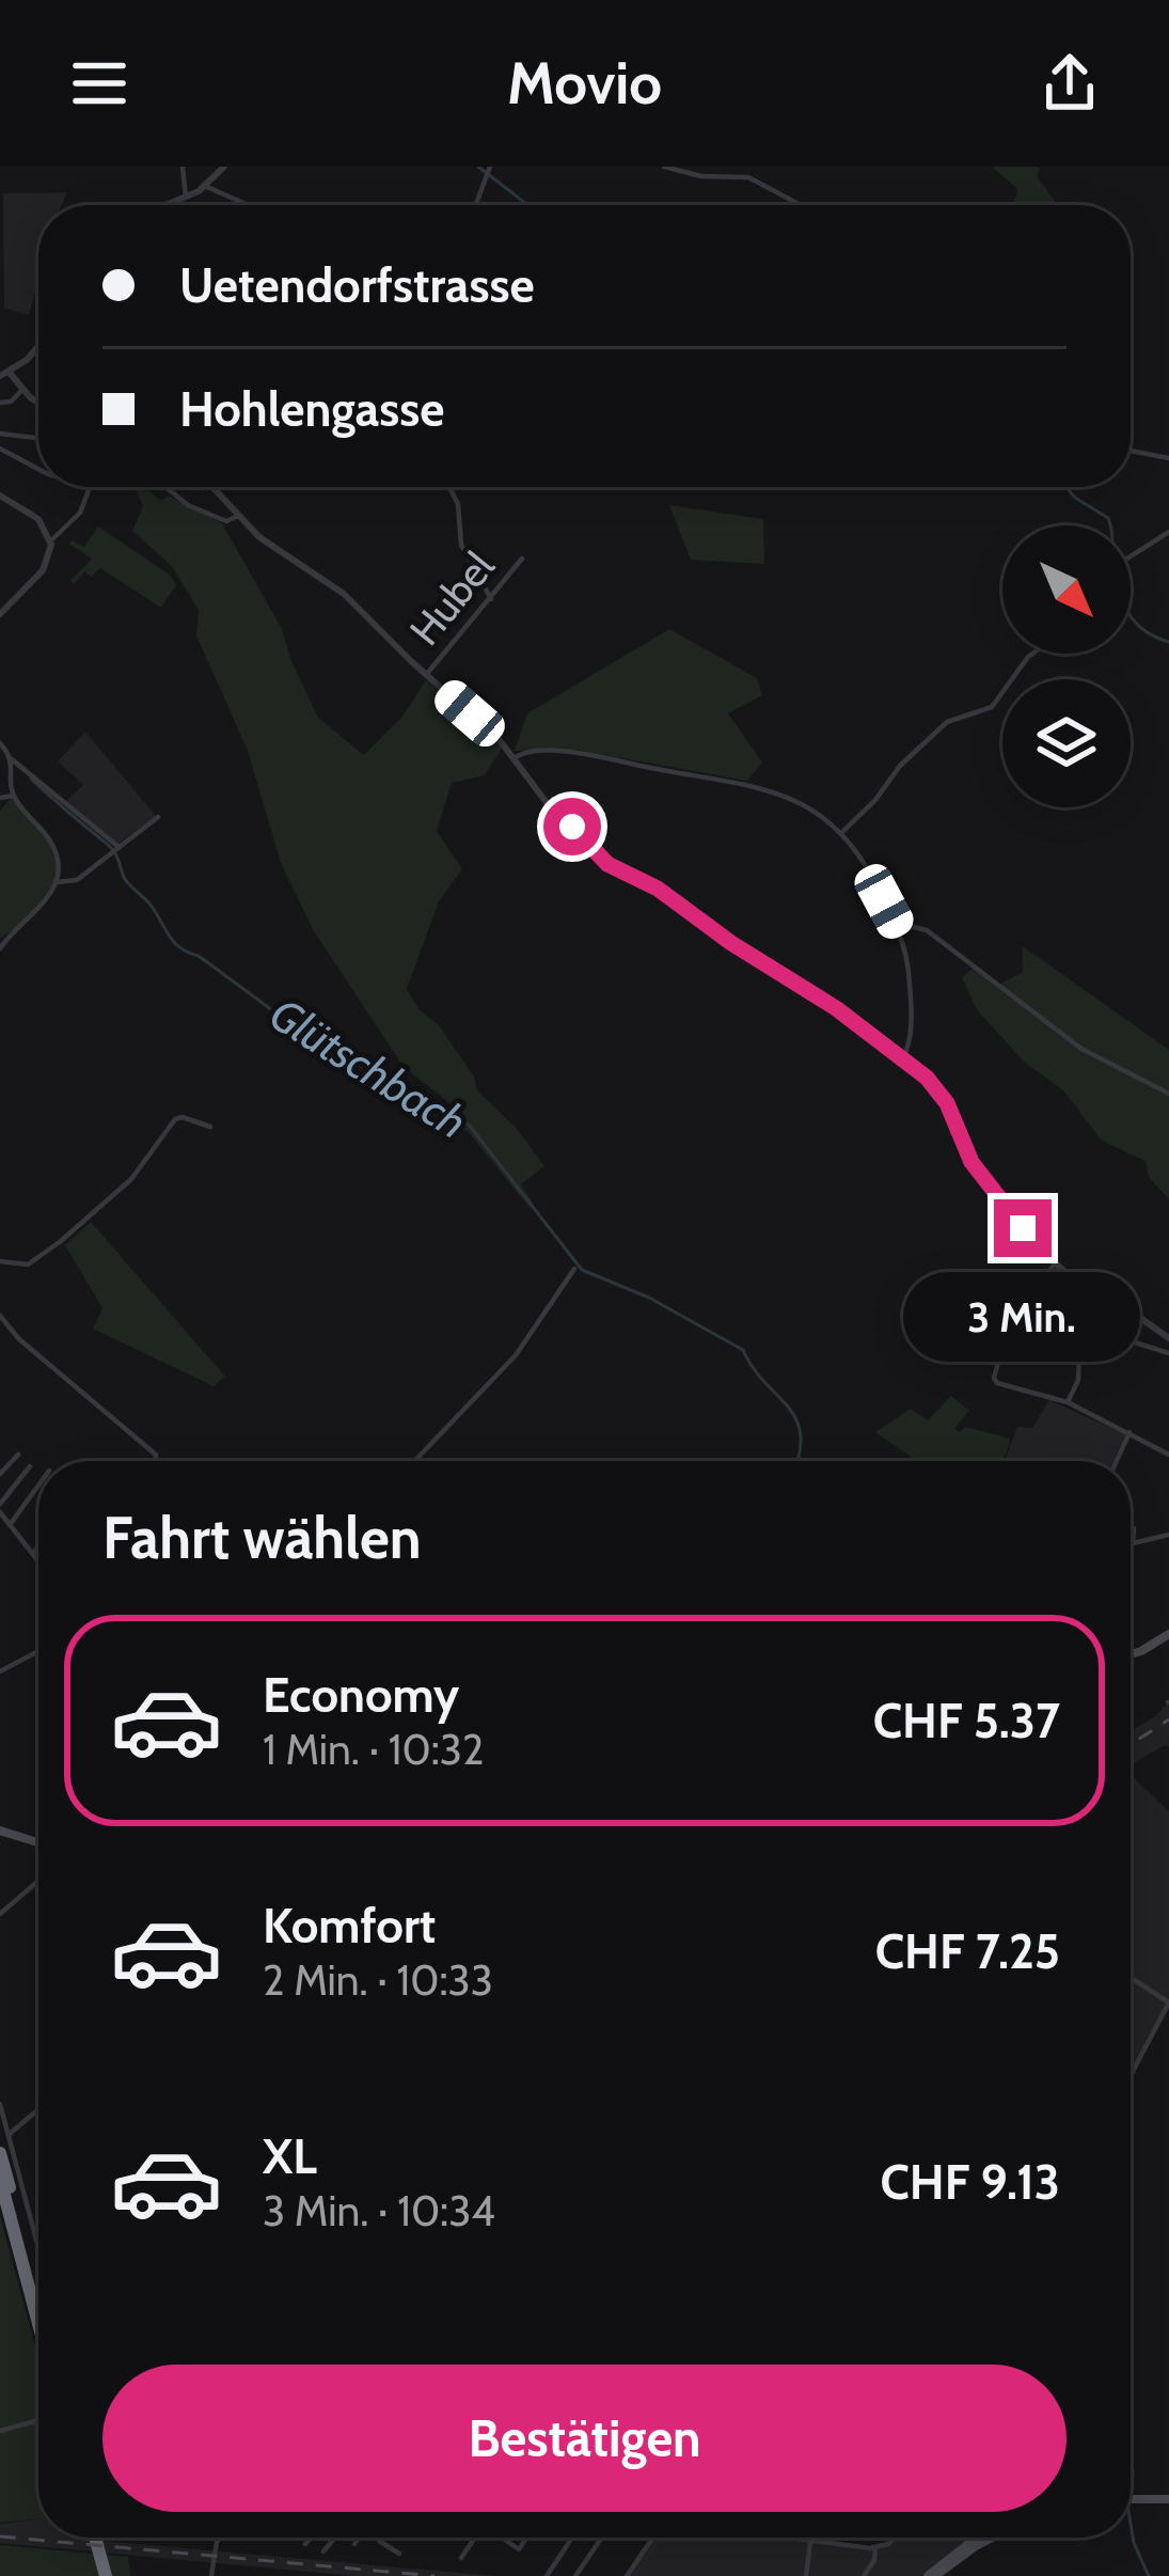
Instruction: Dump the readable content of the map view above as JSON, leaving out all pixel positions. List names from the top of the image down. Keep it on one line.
{"streets":{"street":["Hubel"]},"water":["Glütschbach"],"north":"bottom right","page":{"header":"Movio","banner":["Uetendorfstrasse","Hohlengasse"],"bubble":"3 Min.","heading":"Fahrt wählen","list":[{"name":"Economy","note":"1 Min. · 10:32","value":"CHF 5.37"},{"name":"Komfort","note":"2 Min. · 10:33","value":"CHF 7.25"},{"name":"XL","note":"3 Min. · 10:34","value":"CHF 9.13"}],"buttons":"Bestätigen"}}
